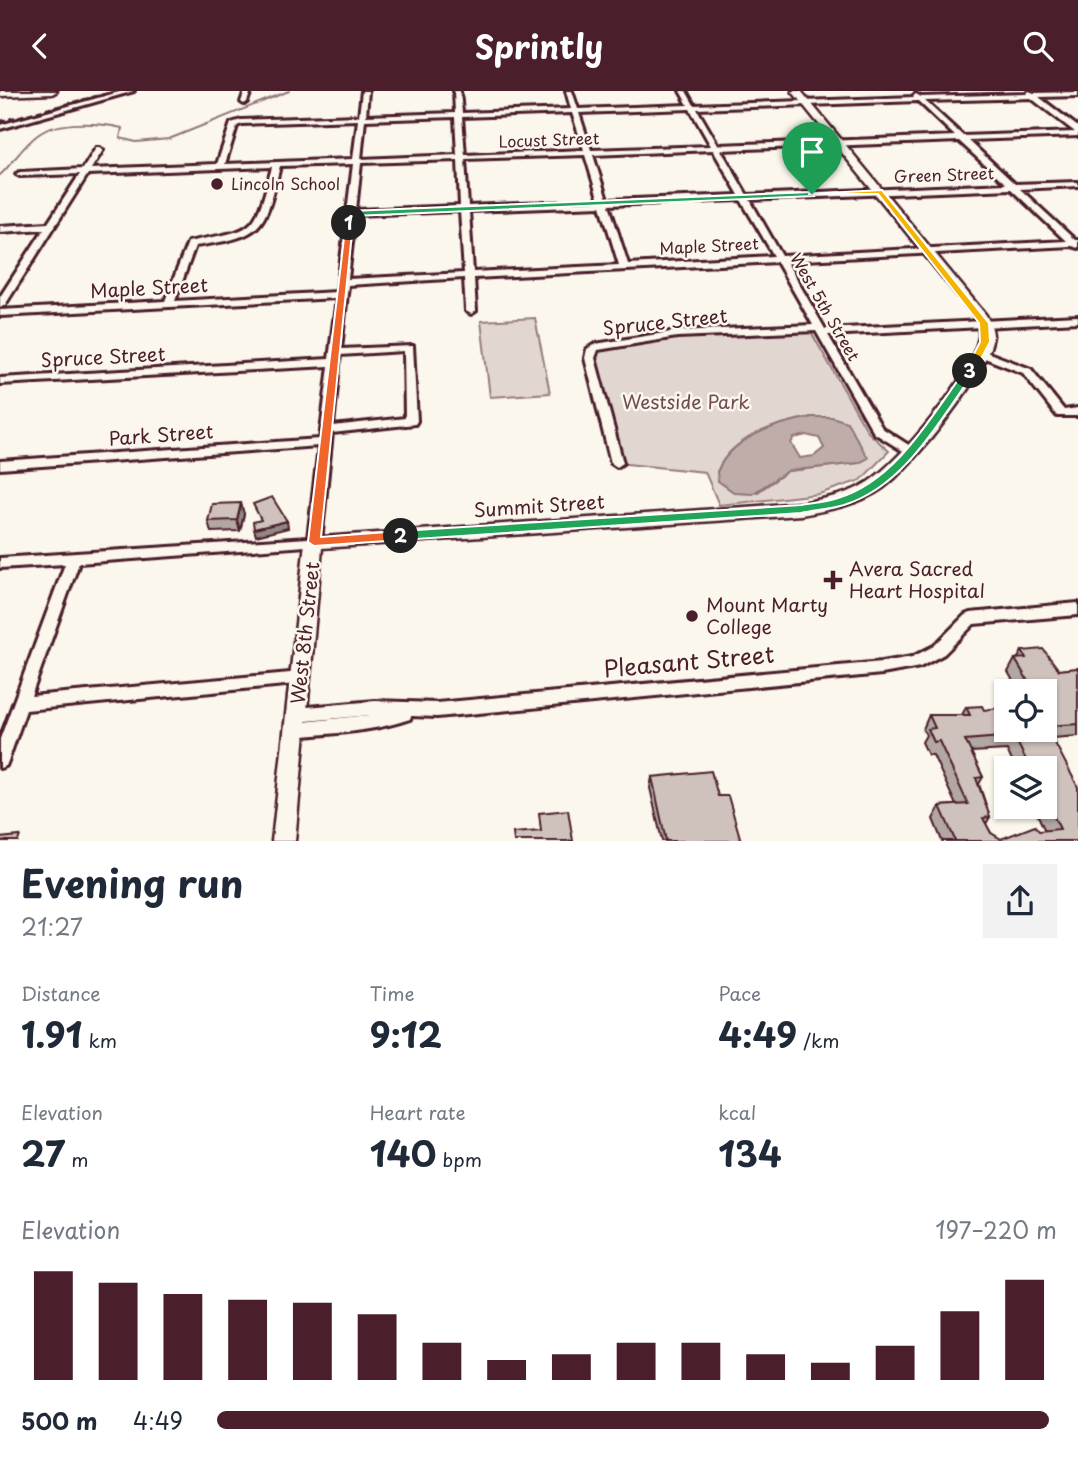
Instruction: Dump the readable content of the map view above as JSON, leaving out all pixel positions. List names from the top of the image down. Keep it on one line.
{"streets":{"main road":["Summit Street","West 8th Street"],"street":["Locust Street","Green Street","Maple Street","West 5th Street","Spruce Street","Park Street","Pleasant Street"]},"crossings":[["Locust Street","West 5th Street"],["Locust Street","West 8th Street"],["Green Street","West 5th Street"],["Green Street","West 8th Street"],["Maple Street","West 5th Street"],["Maple Street","West 8th Street"],["West 5th Street","Spruce Street"],["West 5th Street","Summit Street"],["Spruce Street","Park Street"],["Spruce Street","Summit Street"],["Spruce Street","West 8th Street"],["Park Street","West 8th Street"],["Summit Street","West 8th Street"],["West 8th Street","Pleasant Street"]],"parks":["Westside Park"],"places":{"other":["Lincoln School","Mount Marty College"],"health":["Avera Sacred Heart Hospital"]},"page":{"header":"Sprintly","pins":["1","3","2"],"heading":["Evening run","21:27"],"stats":[["Distance","1.91 km"],["Time","9:12"],["Pace","4:49 /km"],["Elevation","27 m"],["Heart rate","140 bpm"],["kcal","134"]],"chart":["Elevation","197–220 m"],"list":[{"name":"500 m","note":"4:49"}]}}
